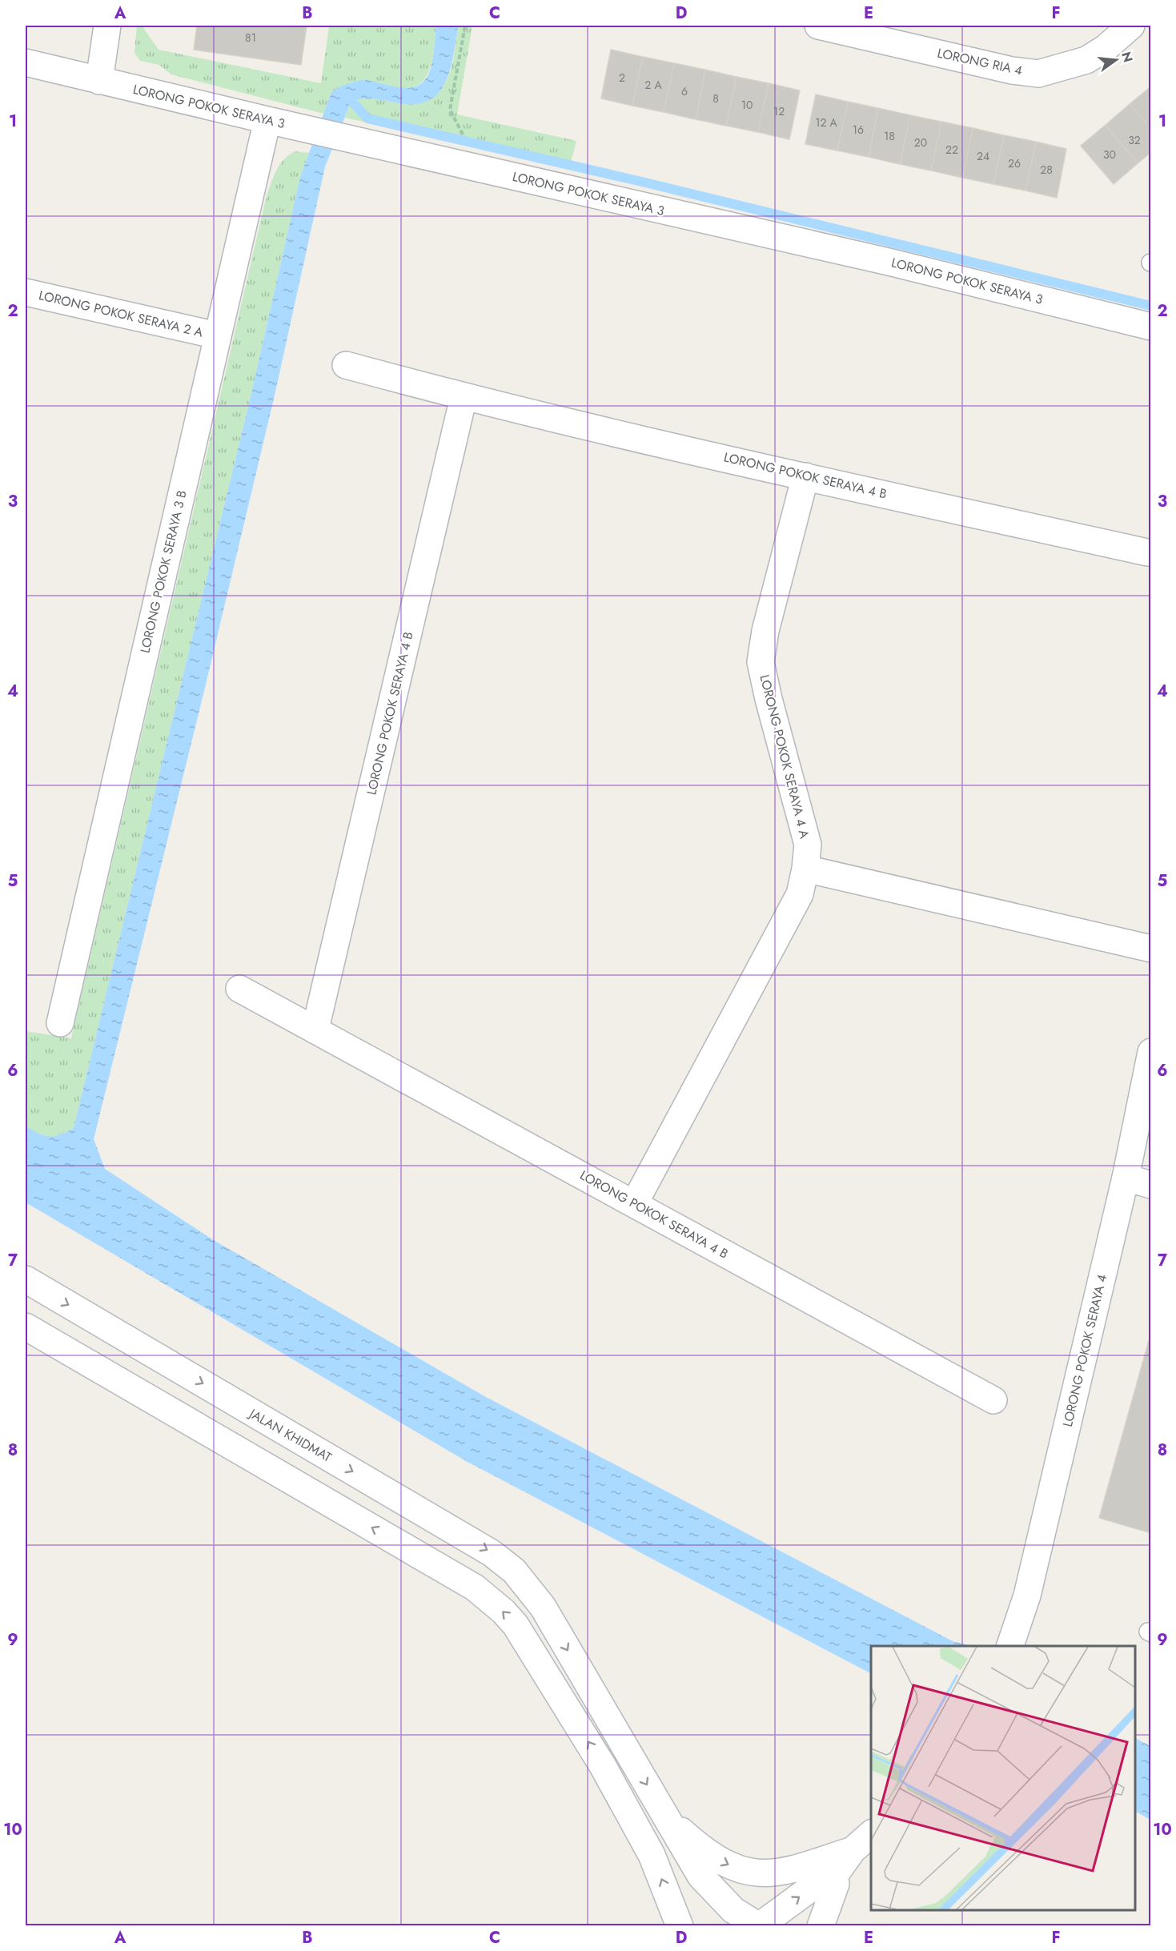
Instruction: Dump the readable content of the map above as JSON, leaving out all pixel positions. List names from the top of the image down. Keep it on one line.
{"streets":{"street":["LORONG RIA 4","LORONG POKOK SERAYA 3","LORONG POKOK SERAYA 2 A","LORONG POKOK SERAYA 4 B","LORONG POKOK SERAYA 3 B","LORONG POKOK SERAYA 4 A","LORONG POKOK SERAYA 4","JALAN KHIDMAT"]},"crossings":[["LORONG POKOK SERAYA 3","LORONG POKOK SERAYA 3 B"],["LORONG POKOK SERAYA 2 A","LORONG POKOK SERAYA 3 B"],["LORONG POKOK SERAYA 4 B","LORONG POKOK SERAYA 4 A"]],"house_numbers":["81","2","2 A","6","8","10","12","12 A","16","18","32","20","22","30","24","26","28"],"north":"right","grid":{"columns":["A","B","C","D","E","F"],"rows":["1","2","3","4","5","6","7","8","9","10"]}}
